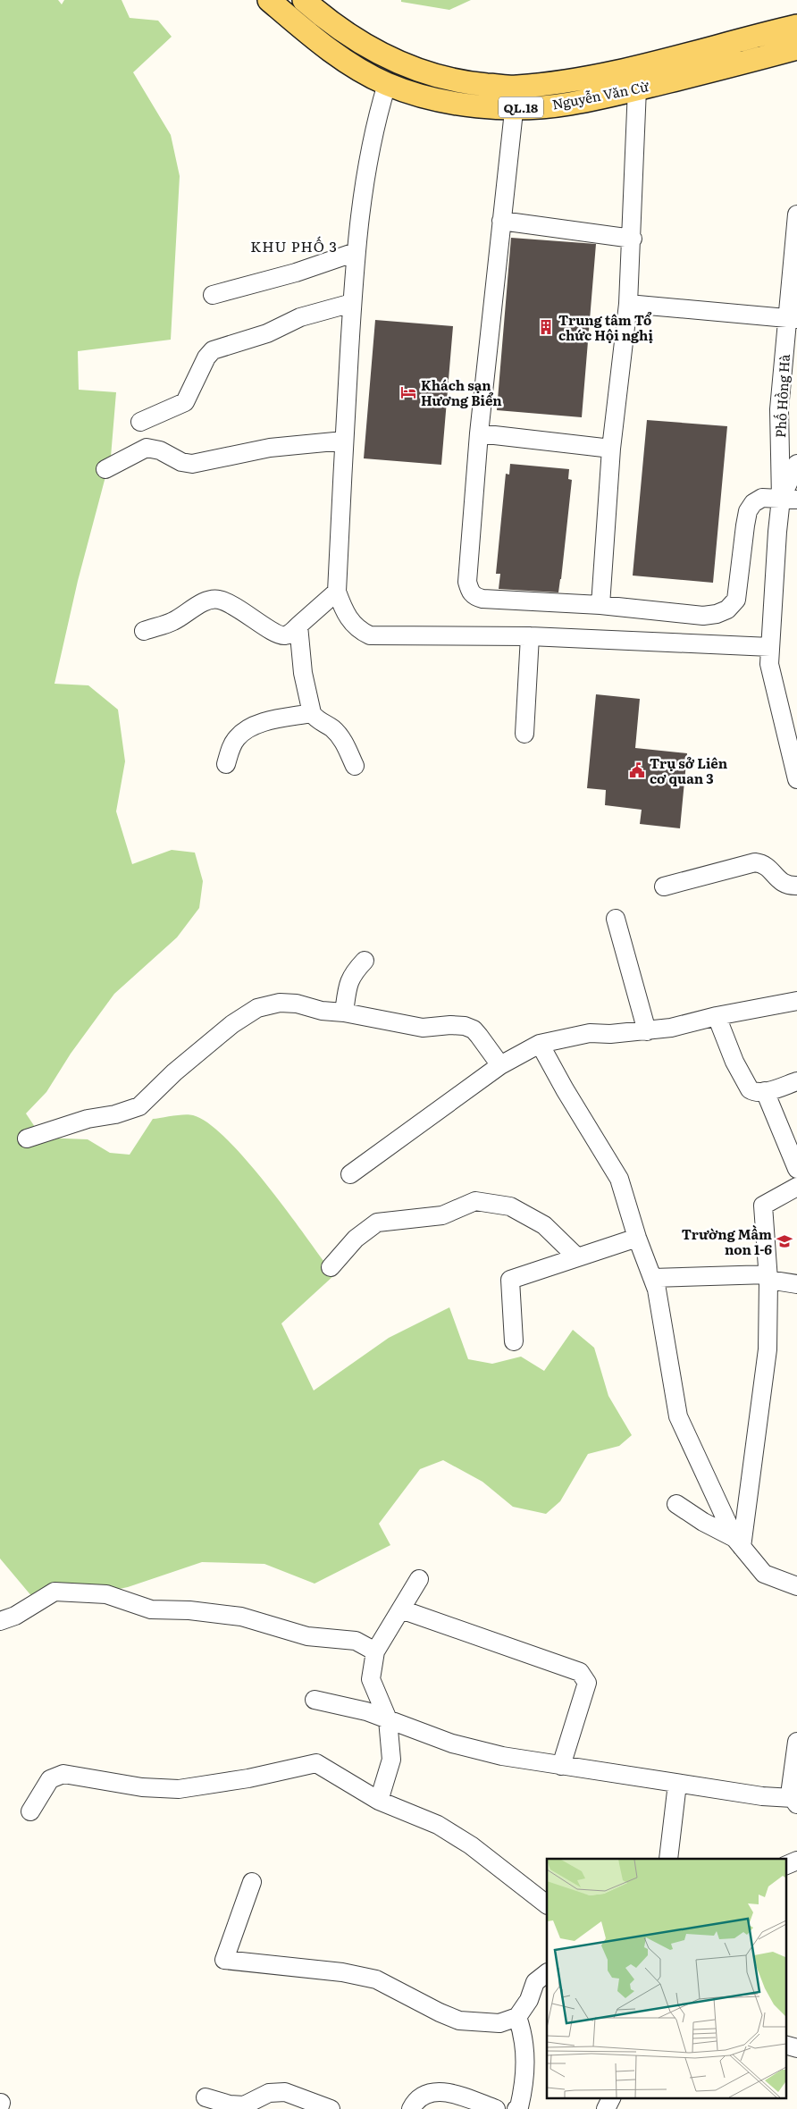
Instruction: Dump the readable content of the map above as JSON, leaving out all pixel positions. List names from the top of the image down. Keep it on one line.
{"streets":{"main road":["Nguyễn Văn Cừ","QL.18"],"street":["Phố Hồng Hà"]},"districts":["KHU PHỐ 3"],"places":{"building":["Trung tâm Tổ chức Hội nghị"],"hotel":["Khách sạn Hương Biển"],"public building":["Trụ sở Liên cơ quan 3"],"school or university":["Trường Mầm non 1-6"]}}
